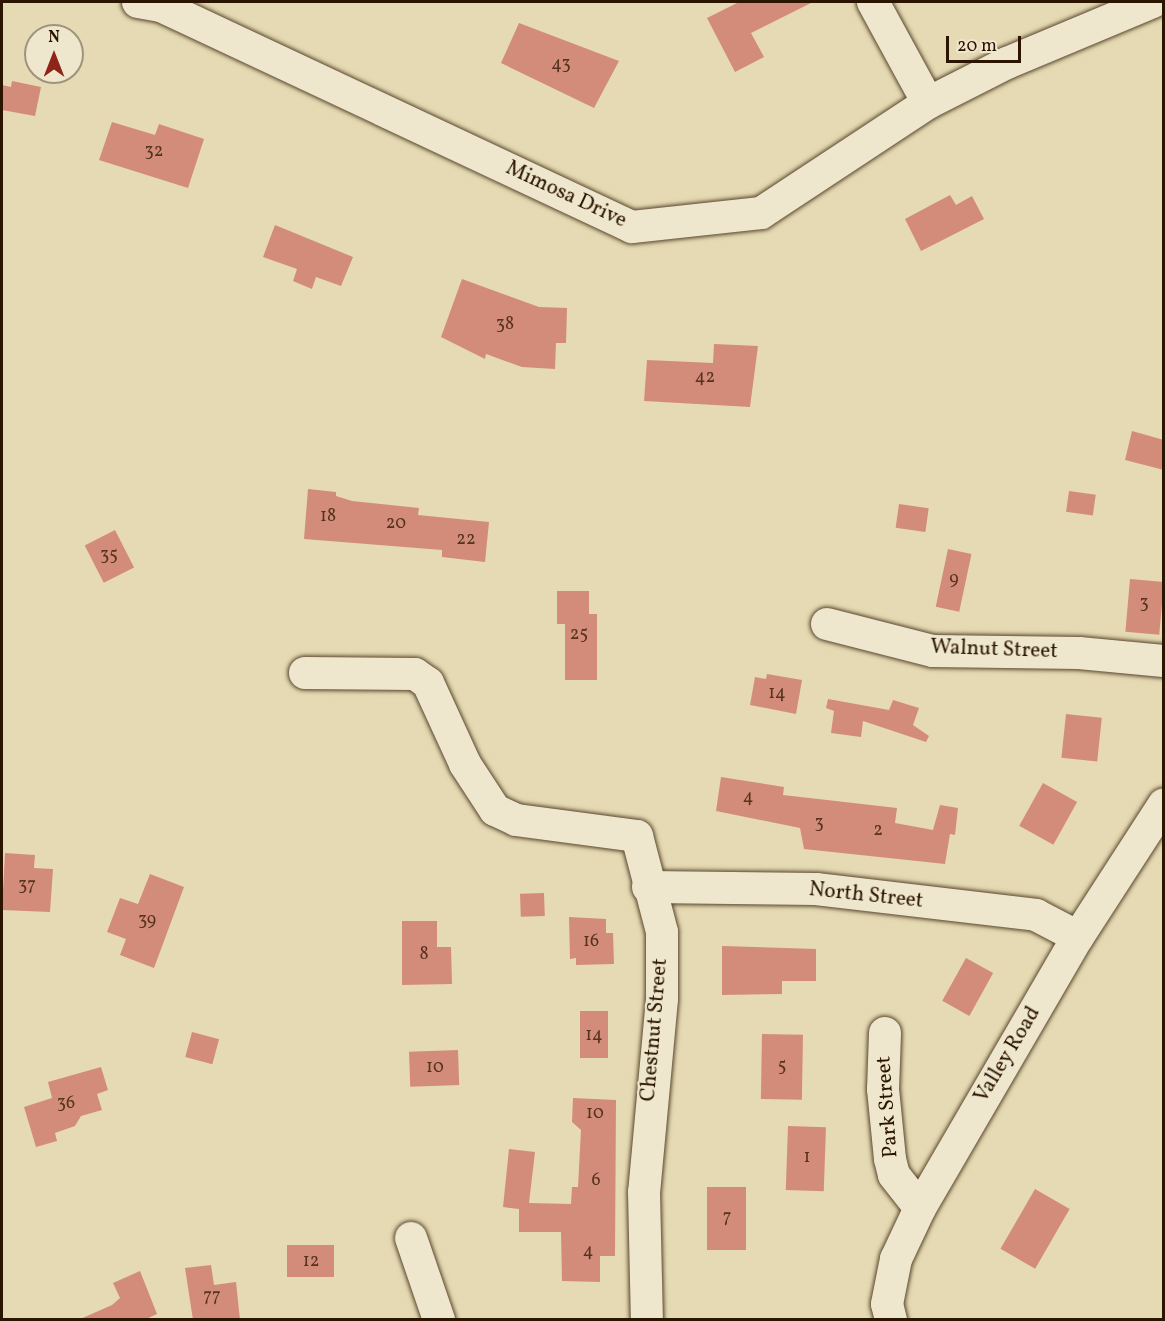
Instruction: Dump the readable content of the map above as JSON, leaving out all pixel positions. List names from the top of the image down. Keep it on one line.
{"streets":{"street":["Mimosa Drive","Walnut Street","North Street","Chestnut Street","Valley Road","Park Street"]},"crossings":[["North Street","Chestnut Street"],["North Street","Valley Road"],["Valley Road","Park Street"]],"house_numbers":["43","32","38","42","18","20","22","35","9","3","25","14","4","3","2","37","39","16","8","14","5","10","36","10","1","6","7","4","12","77"],"scale_bar":"20 m","north":"top"}
